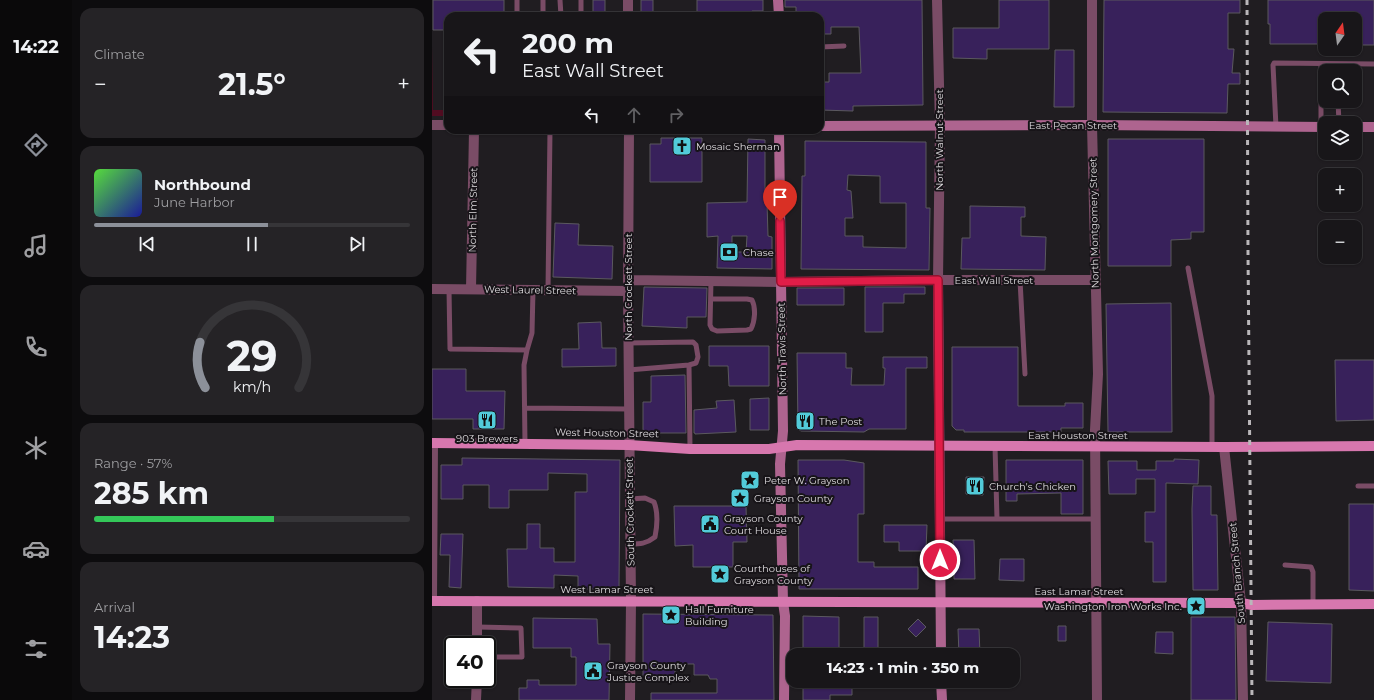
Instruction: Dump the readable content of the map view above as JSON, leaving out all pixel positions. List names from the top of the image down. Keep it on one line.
{"streets":{"main road":["West Houston Street","East Houston Street","West Lamar Street","East Lamar Street"],"street":["East Pecan Street","North Walnut Street","North Elm Street","North Montgomery Street","East Wall Street","North Crockett Street","West Laurel Street","North Travis Street","South Crockett Street","South Branch Street"]},"crossings":[["East Pecan Street","North Walnut Street"],["East Pecan Street","North Montgomery Street"],["North Walnut Street","East Wall Street"],["North Elm Street","West Laurel Street"],["North Montgomery Street","East Wall Street"],["North Montgomery Street","East Houston Street"],["North Montgomery Street","East Lamar Street"],["East Wall Street","North Crockett Street"],["East Wall Street","West Laurel Street"],["East Wall Street","North Travis Street"],["North Crockett Street","West Laurel Street"],["North Crockett Street","West Houston Street"],["North Crockett Street","South Crockett Street"],["North Travis Street","West Houston Street"],["North Travis Street","East Houston Street"],["North Travis Street","West Lamar Street"],["North Travis Street","East Lamar Street"],["West Houston Street","East Houston Street"],["West Houston Street","South Crockett Street"],["East Houston Street","South Branch Street"],["South Crockett Street","West Lamar Street"],["South Branch Street","East Lamar Street"],["West Lamar Street","East Lamar Street"]],"places":{"church":["Mosaic Sherman"],"bank":["Chase"],"restaurant":["903 Brewers","The Post","Church's Chicken"],"place":["Peter W. Grayson","Grayson County","Courthouses of Grayson County","Washington Iron Works Inc.","Hall Furniture Building"],"public building":["Grayson County Court House","Grayson County Justice Complex"]},"north":"top","page":{"tabs":"14:22","tile":["Climate",["Range · 57%","285 km"],["Arrival","14:23"]],"map_buttons":["+","−"],"turn":["200 m","East Wall Street"],"heat":["−","21.5°","+"],"song":["Northbound","June Harbor"],"limit":"40","trip":"14:23 · 1 min · 350 m","gauge":["29","km/h"]}}
